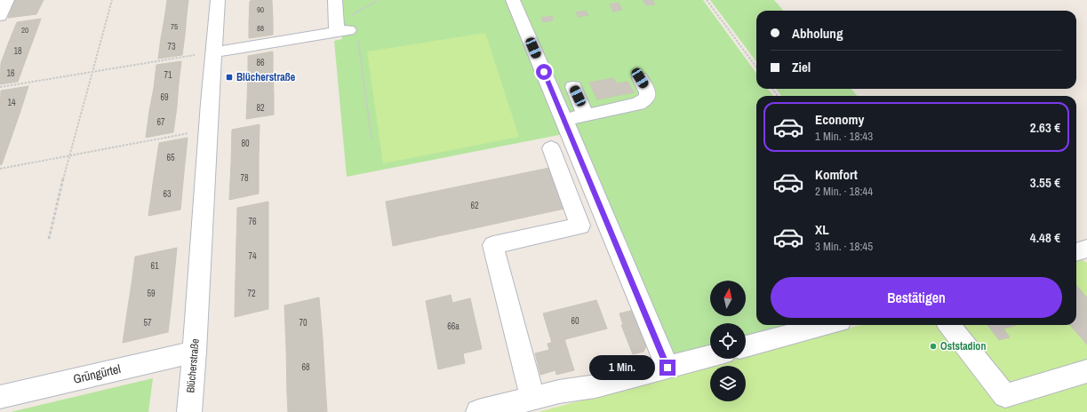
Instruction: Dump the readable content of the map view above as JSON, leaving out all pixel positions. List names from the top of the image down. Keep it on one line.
{"streets":{"street":["Blücherstraße","Grüngürtel"]},"crossings":[["Blücherstraße","Grüngürtel"]],"places":{"transit":["Blücherstraße"],"other":["Oststadion"]},"house_numbers":["90","75","88","20","73","18","86","16","71","69","14","82","67","80","65","78","63","62","76","74","61","59","72","60","57","70","66a","68"],"north":"top","page":{"banner":["Abholung","Ziel"],"list":[{"name":"Economy","note":"1 Min. · 18:43","value":"2.63 €"},{"name":"Komfort","note":"2 Min. · 18:44","value":"3.55 €"},{"name":"XL","note":"3 Min. · 18:45","value":"4.48 €"}],"buttons":"Bestätigen","bubble":"1 Min."}}
